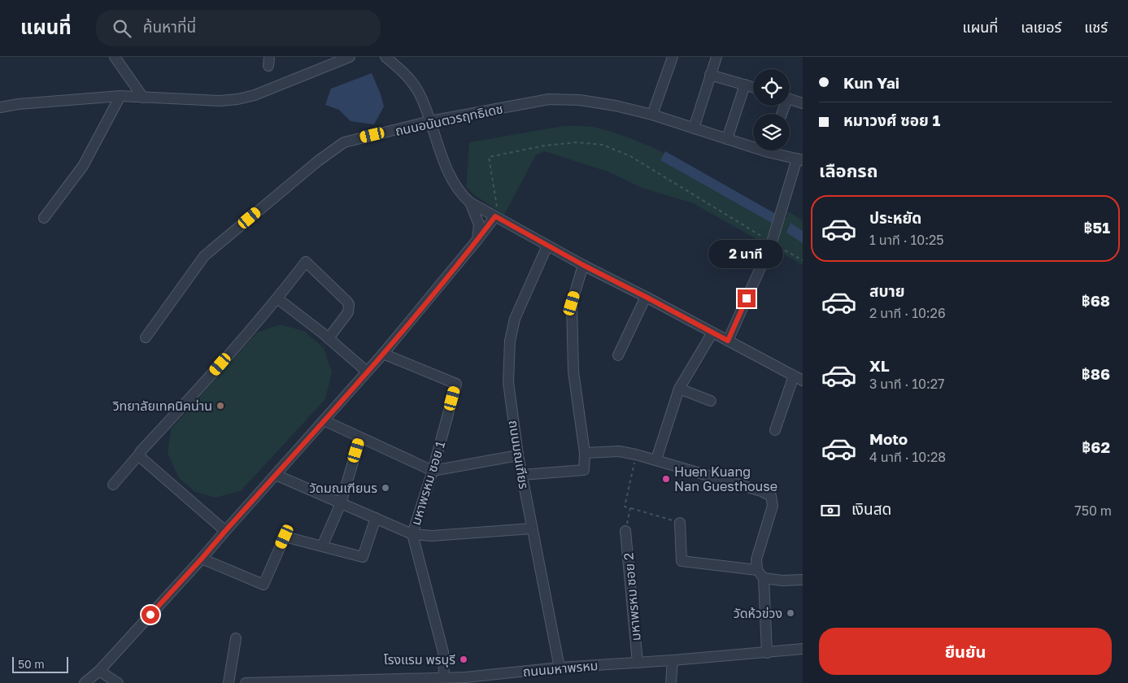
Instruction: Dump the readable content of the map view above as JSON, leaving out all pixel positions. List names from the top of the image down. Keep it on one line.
{"streets":{"street":["ถนนอนันตวรฤทธิเดช","ถนนมณเฑียร","มหาพรหม ซอย 1","มหาพรหม ซอย 2","ถนนมหาพรหม"]},"crossings":[["ถนนมณเฑียร","ถนนมหาพรหม"],["มหาพรหม ซอย 1","ถนนมหาพรหม"],["มหาพรหม ซอย 2","ถนนมหาพรหม"]],"places":["วิทยาลัยเทคนิคน่าน","Huen Kuang Nan Guesthouse","วัดมณเฑียนร","วัดห้วข่วง","โรงแรม พรบุรี"],"scale_bar":"50 m","page":{"header":"แผนที่","search":"ค้นหาที่นี่","nav":["แผนที่","เลเยอร์","แชร์"],"banner":["Kun Yai","หมาวงศ์ ซอย 1"],"heading":"เลือกรถ","list":[{"name":"ประหยัด","note":"1 นาที · 10:25","value":"฿51"},{"name":"สบาย","note":"2 นาที · 10:26","value":"฿68"},{"name":"XL","note":"3 นาที · 10:27","value":"฿86"},{"name":"Moto","note":"4 นาที · 10:28","value":"฿62"}],"bubble":"2 นาที","pay":["เงินสด","750 m"],"buttons":"ยืนยัน","scale":"50 m"}}
